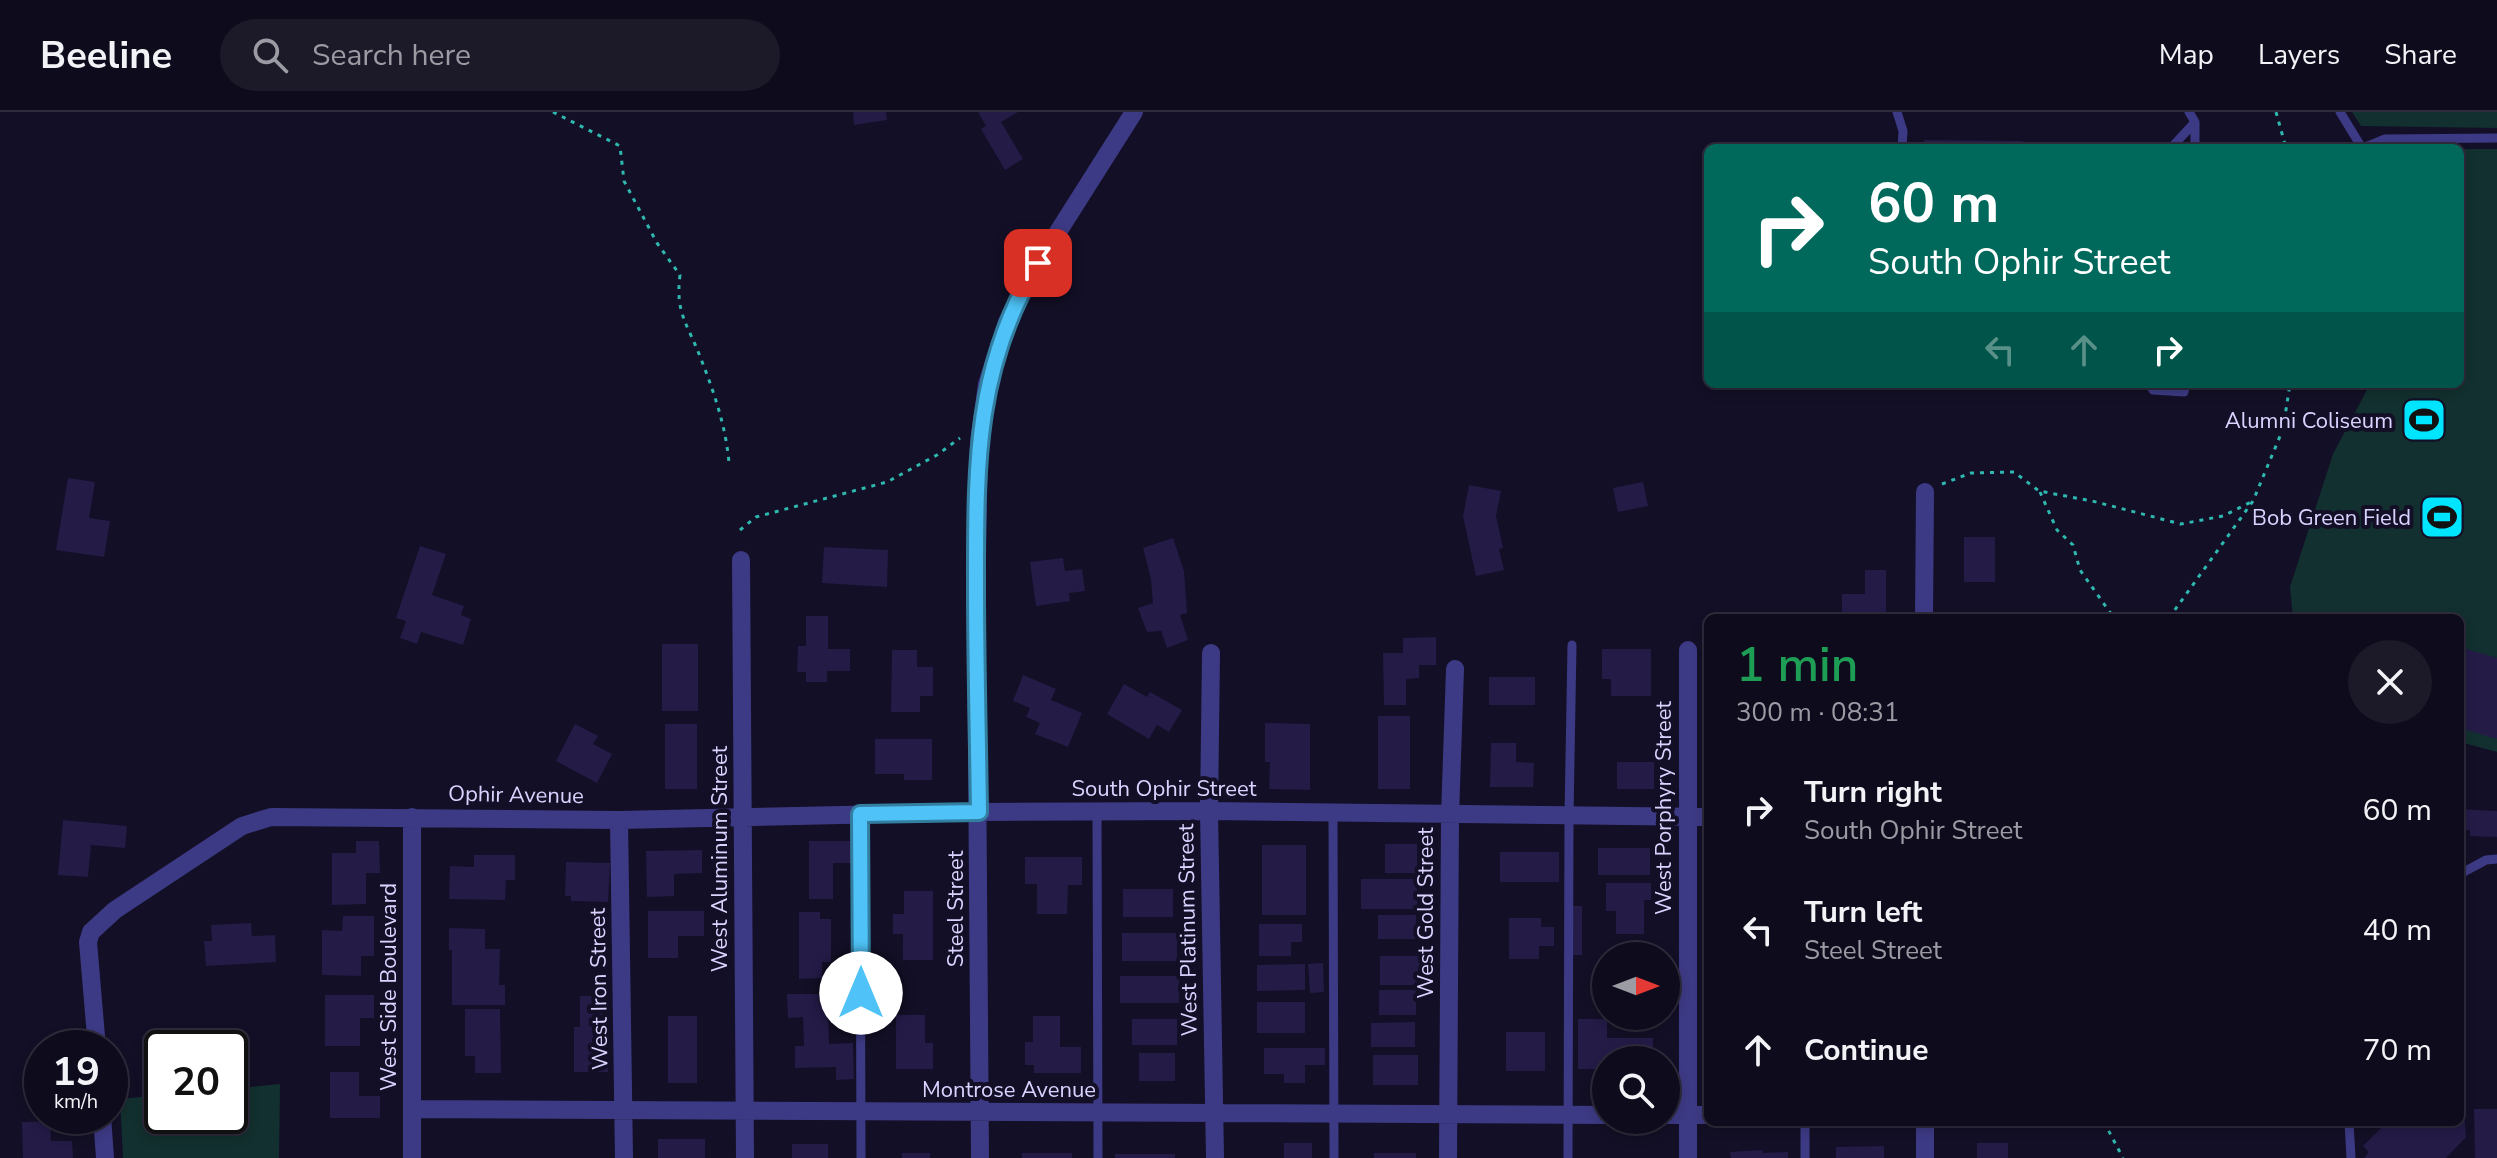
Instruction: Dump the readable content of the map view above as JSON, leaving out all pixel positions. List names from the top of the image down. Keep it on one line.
{"streets":{"street":["South Ophir Street","Ophir Avenue","West Porphyry Street","West Aluminum Street","Steel Street","West Gold Street","West Platinum Street","West Side Boulevard","West Iron Street","Montrose Avenue"]},"crossings":[["South Ophir Street","Ophir Avenue"],["South Ophir Street","West Porphyry Street"],["South Ophir Street","West Aluminum Street"],["South Ophir Street","Steel Street"],["South Ophir Street","West Gold Street"],["South Ophir Street","West Platinum Street"],["South Ophir Street","West Iron Street"],["Ophir Avenue","West Side Boulevard"],["Ophir Avenue","West Iron Street"],["West Aluminum Street","Montrose Avenue"],["Steel Street","Montrose Avenue"],["West Gold Street","Montrose Avenue"],["West Platinum Street","Montrose Avenue"],["West Side Boulevard","Montrose Avenue"],["West Iron Street","Montrose Avenue"]],"places":{"sports":["Alumni Coliseum","Bob Green Field"]},"north":"right","page":{"header":"Beeline","search":"Search here","nav":["Map","Layers","Share"],"turn":["60 m","South Ophir Street"],"heading":["1 min","300 m · 08:31"],"list":[{"name":"Turn right","note":"South Ophir Street","value":"60 m"},{"name":"Turn left","note":"Steel Street","value":"40 m"},{"name":"Continue","value":"70 m"}],"speed":"19 km/h","limit":"20"}}
